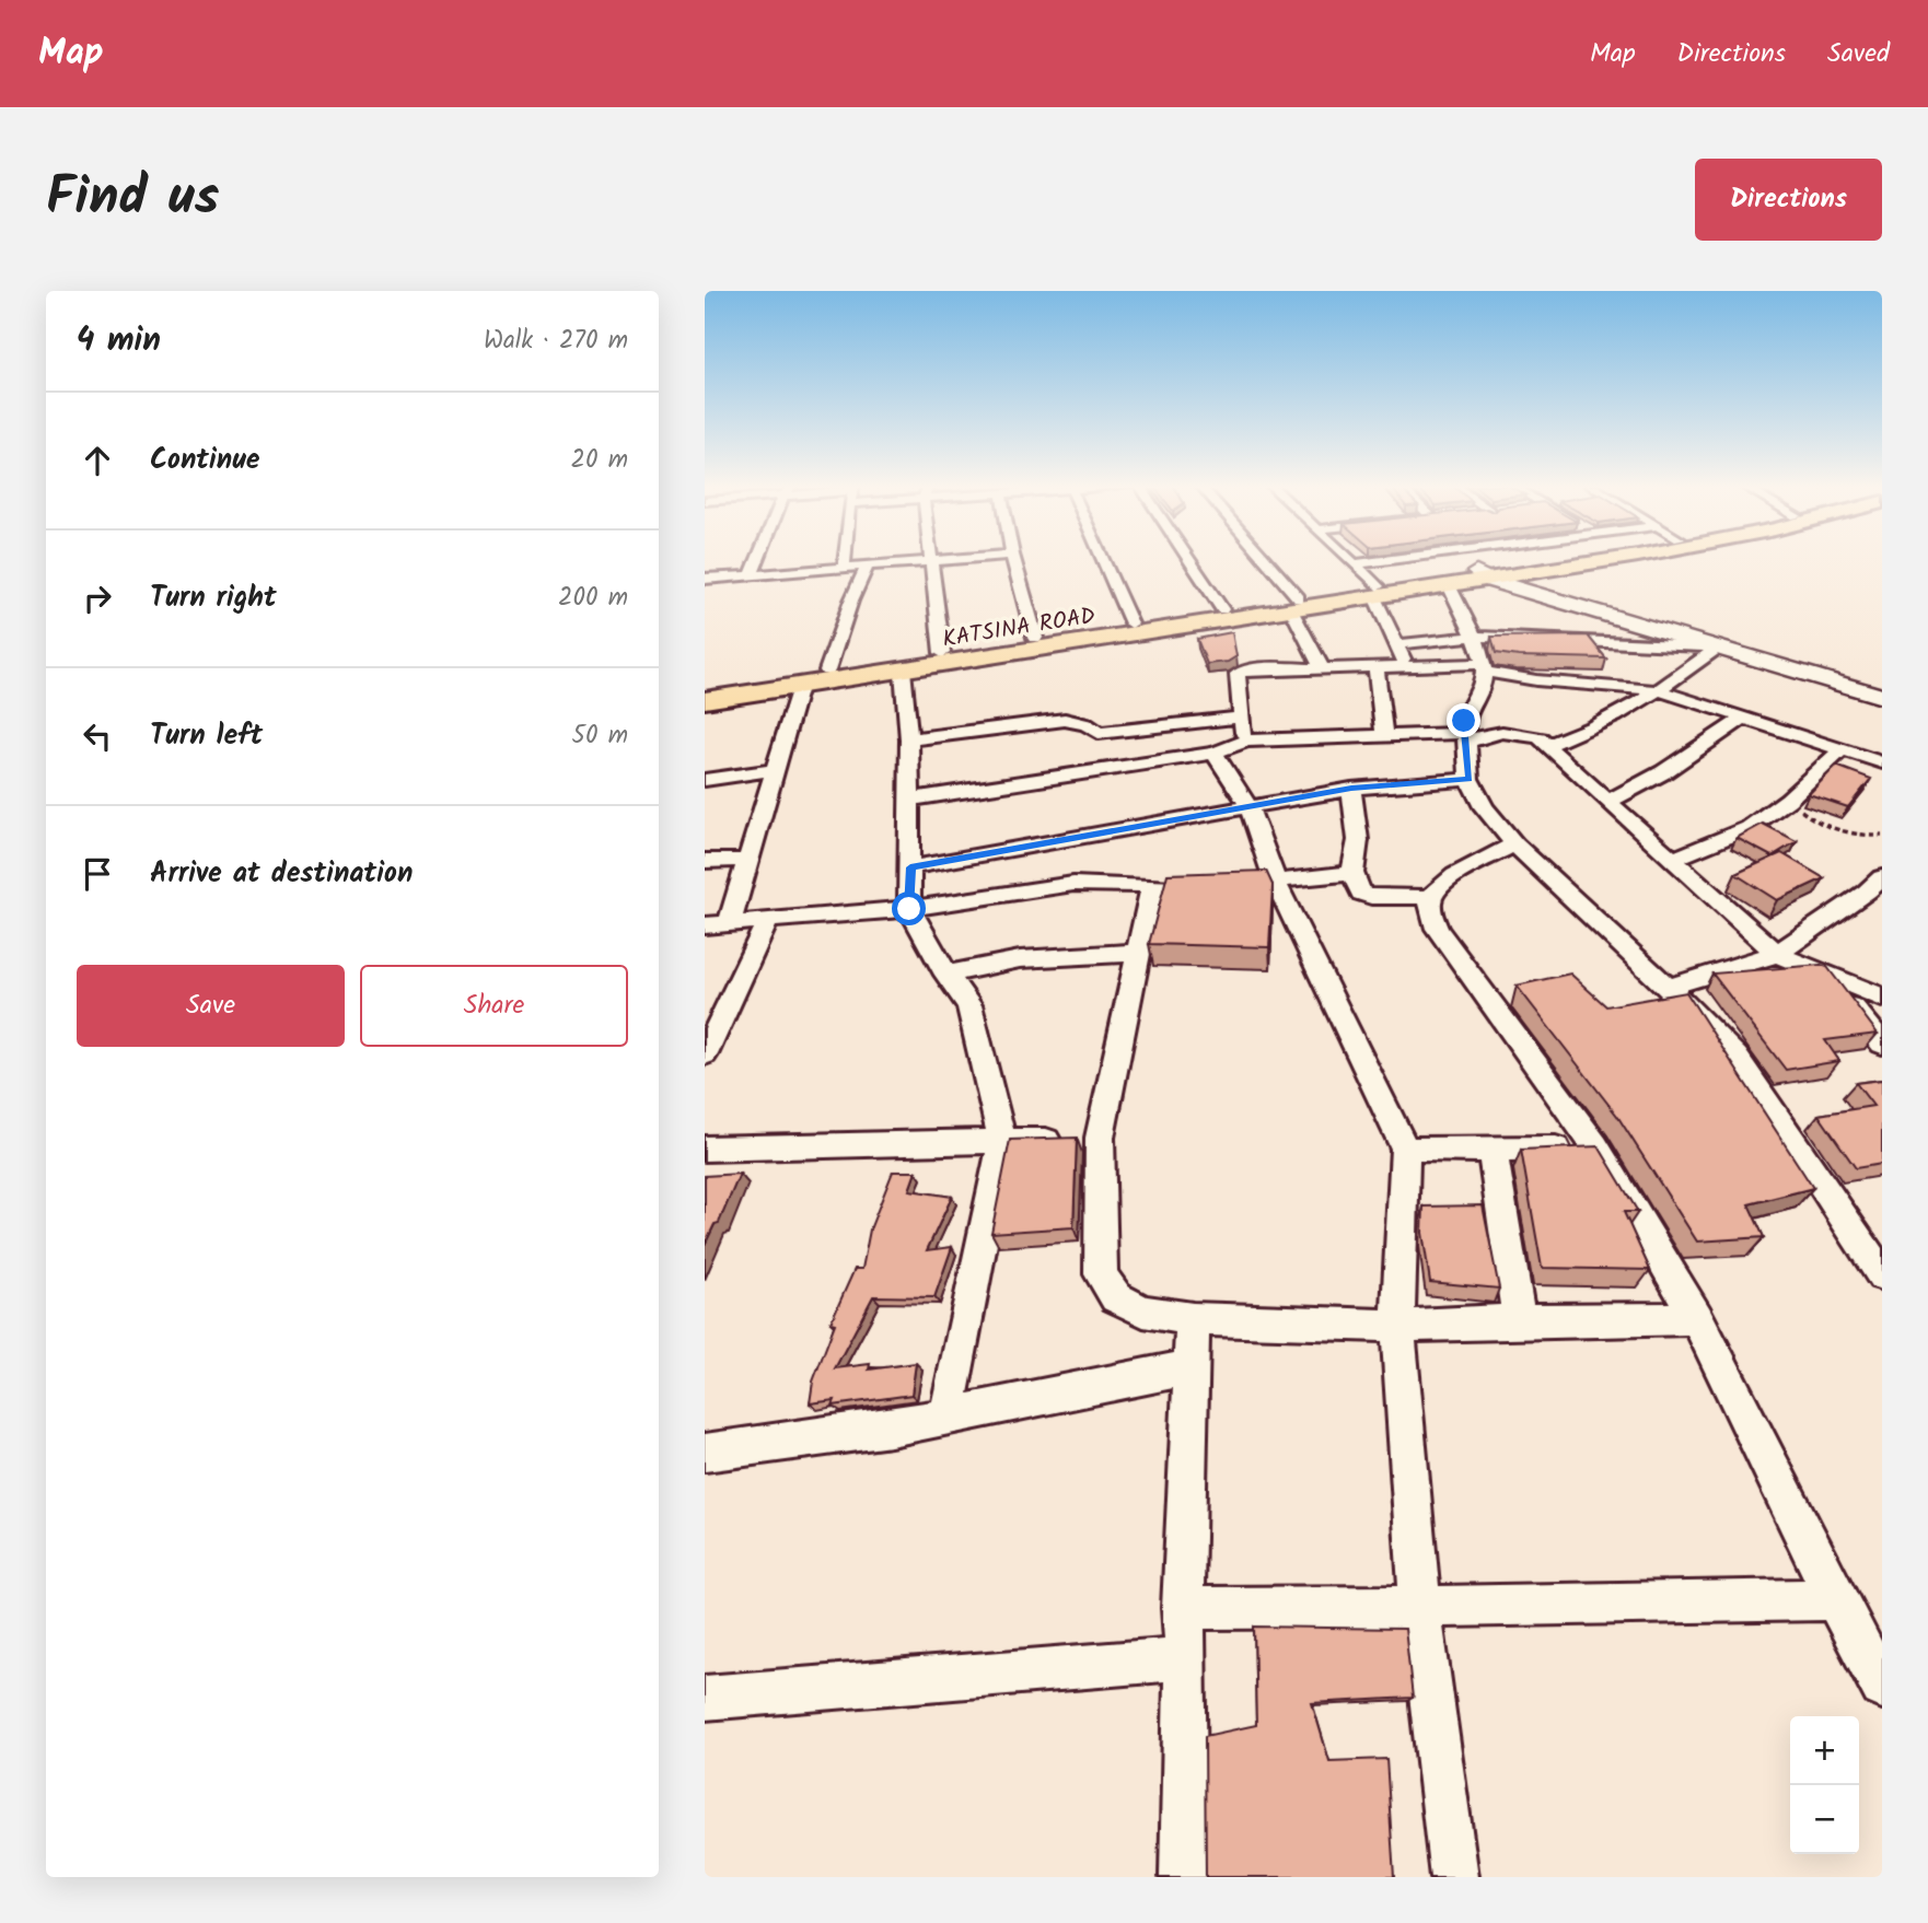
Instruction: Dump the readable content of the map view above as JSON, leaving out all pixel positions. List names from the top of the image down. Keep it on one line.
{"streets":{"highway":["KATSINA ROAD"]},"page":{"header":"Map","nav":["Map","Directions","Saved"],"title":"Find us","buttons":["Directions",["Save","Share"]],"heading":["4 min","Walk · 270 m"],"list":[["Continue","20 m"],["Turn right","200 m"],["Turn left","50 m"],"Arrive at destination"],"map_buttons":["+","−"]}}
